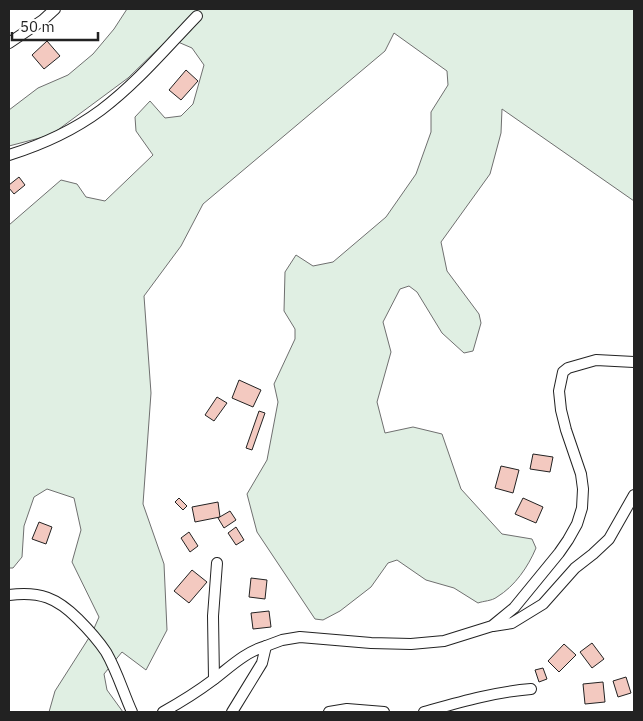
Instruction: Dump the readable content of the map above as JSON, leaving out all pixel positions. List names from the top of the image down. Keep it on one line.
{"scale_bar":"50 m"}
